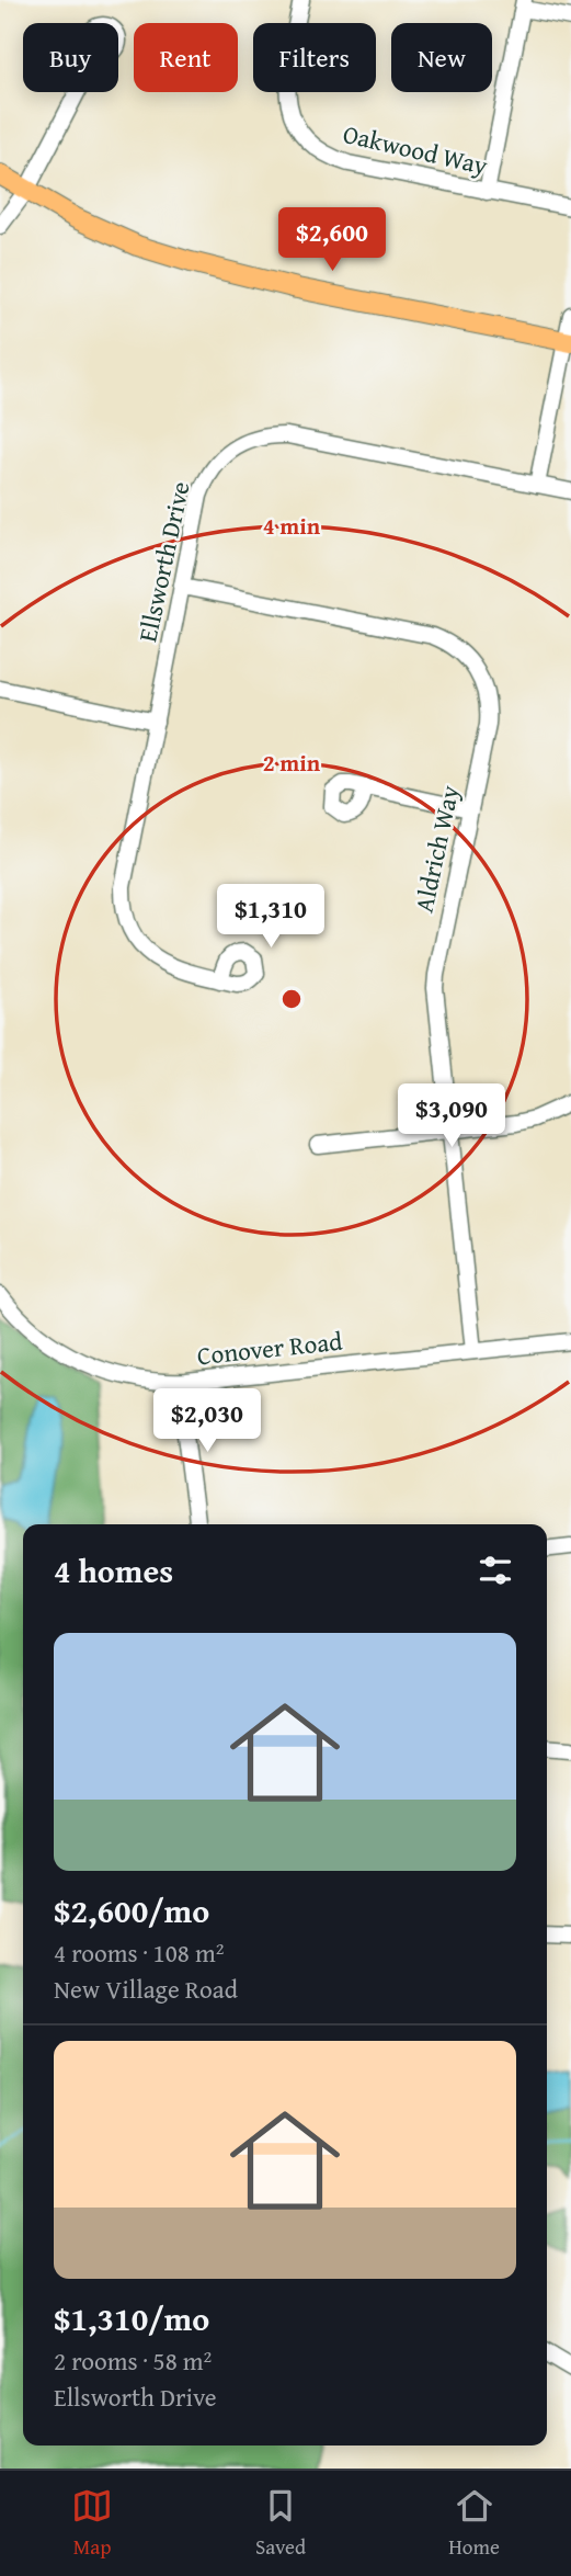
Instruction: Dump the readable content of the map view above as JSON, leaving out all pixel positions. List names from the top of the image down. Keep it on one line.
{"streets":{"street":["Oakwood Way","Ellsworth Drive","Aldrich Way","Conover Road"]},"crossings":[["Ellsworth Drive","Aldrich Way"],["Aldrich Way","Conover Road"]],"page":{"chip":["Buy","Rent","Filters","New"],"price":["$2,600","$1,310","$3,090","$2,030"],"heading":"4 homes","list":[{"name":"$2,600/mo","note":"4 rooms · 108 m² · New Village Road"},{"name":"$1,310/mo","note":"2 rooms · 58 m² · Ellsworth Drive"}],"tabs":["Map","Saved","Home"]},"rings":["4 min","2 min"]}
